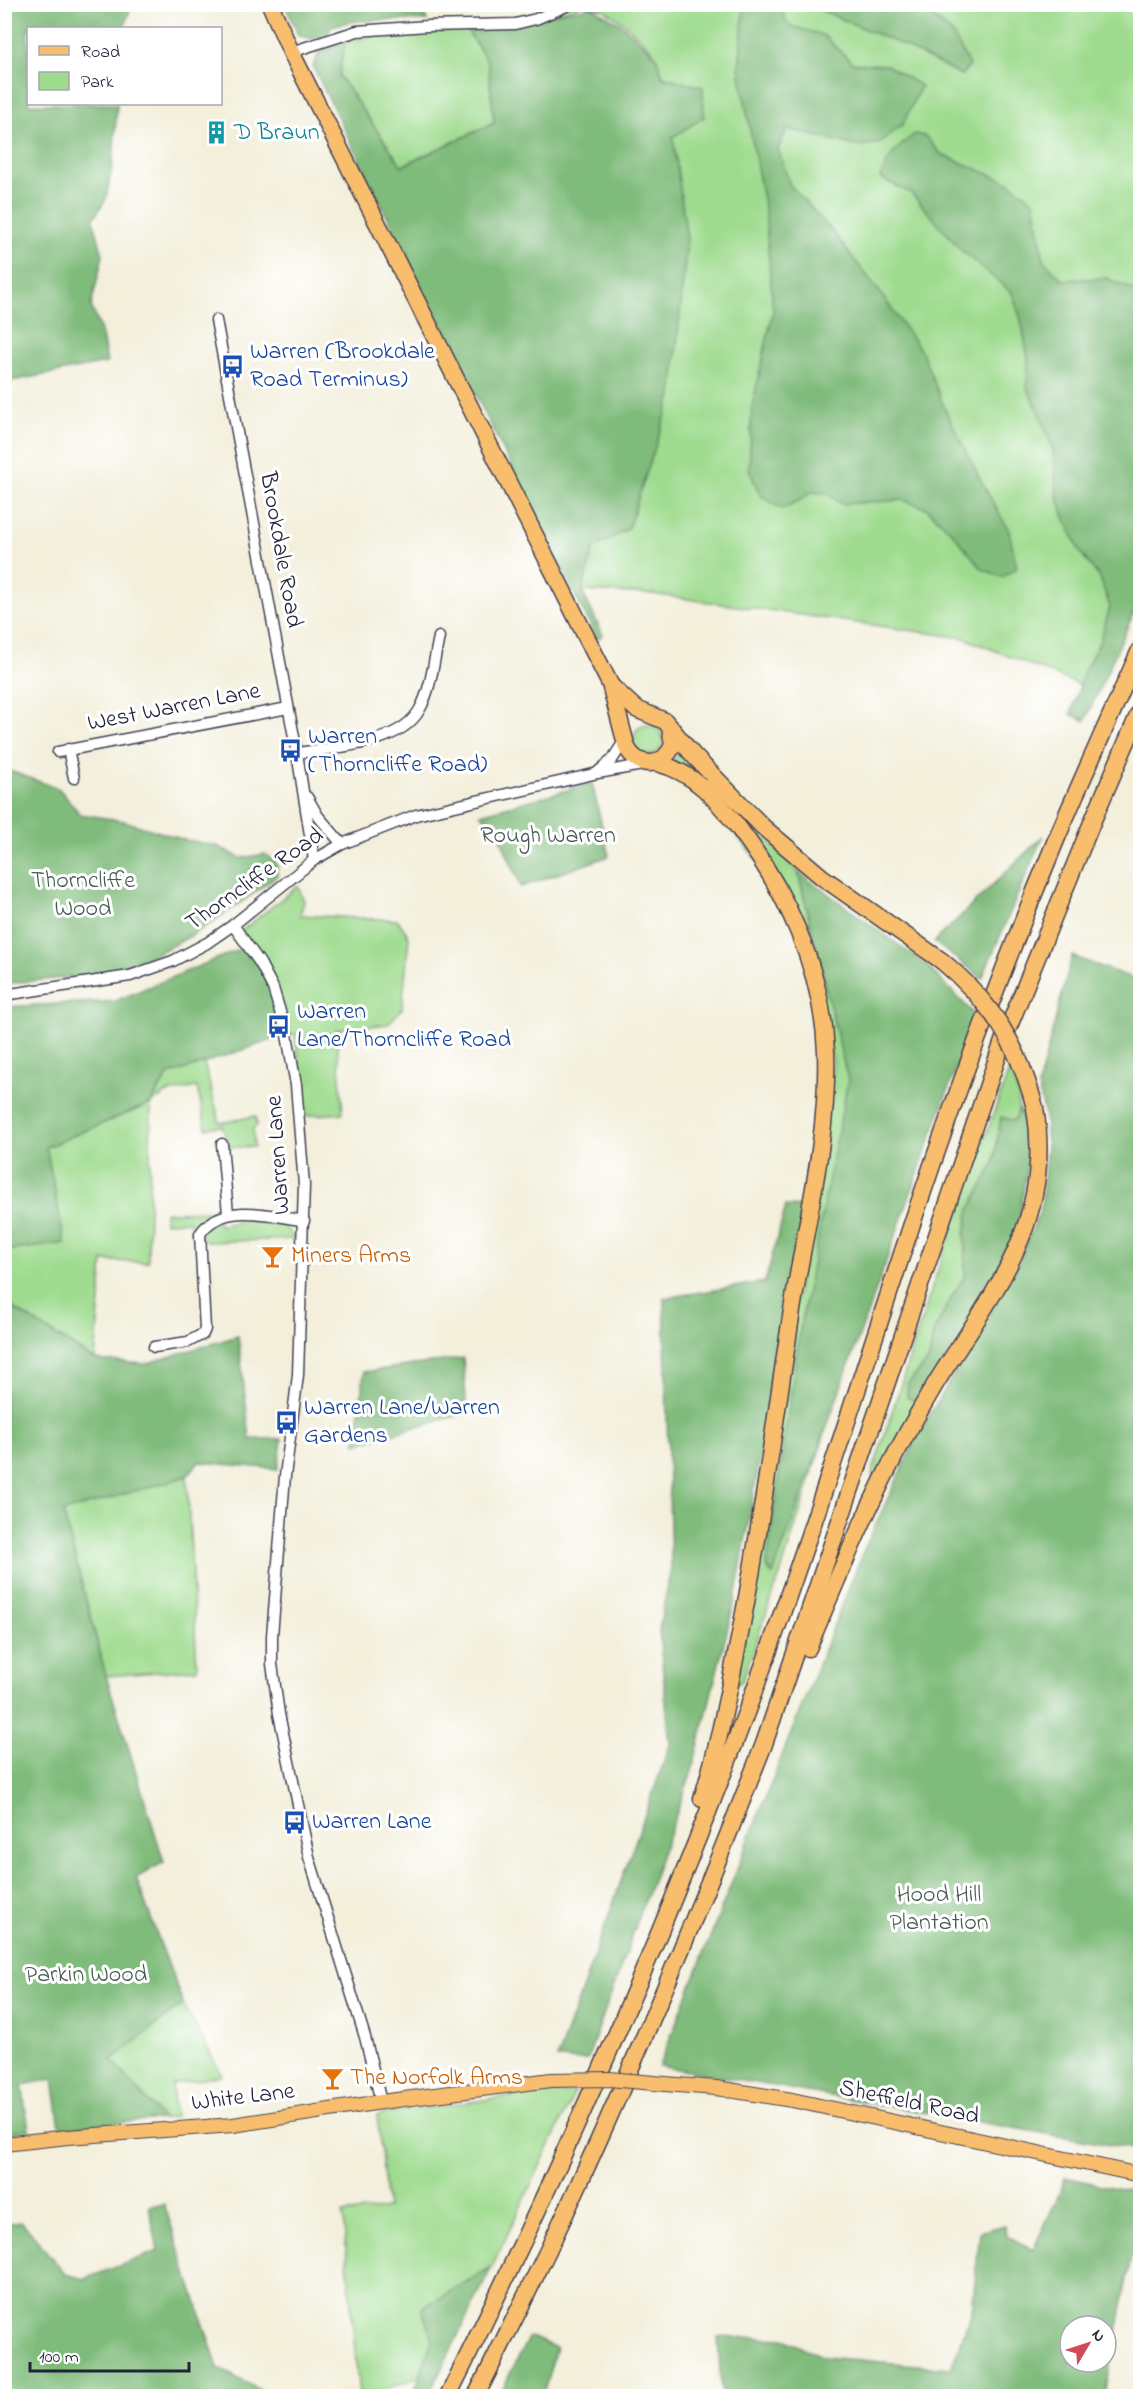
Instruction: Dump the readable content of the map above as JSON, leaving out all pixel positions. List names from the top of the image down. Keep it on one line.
{"streets":{"main road":["White Lane","Sheffield Road"],"street":["Brookdale Road","West Warren Lane","Thorncliffe Road","Warren Lane"]},"crossings":[["Brookdale Road","West Warren Lane"],["Brookdale Road","Thorncliffe Road"],["Thorncliffe Road","Warren Lane"],["Warren Lane","White Lane"],["White Lane","Sheffield Road"]],"parks":["Rough Warren","Thorncliffe Wood","Hood Hill Plantation","Parkin Wood"],"places":{"building":["D Braun"],"bus stop":["Warren (Brookdale Road Terminus)","Warren (Thorncliffe Road)","Warren Lane/Thorncliffe Road","Warren Lane/Warren Gardens","Warren Lane"],"bar":["Miners Arms","The Norfolk Arms"]},"legend":["Road","Park"],"scale_bar":"100 m","north":"top right"}
